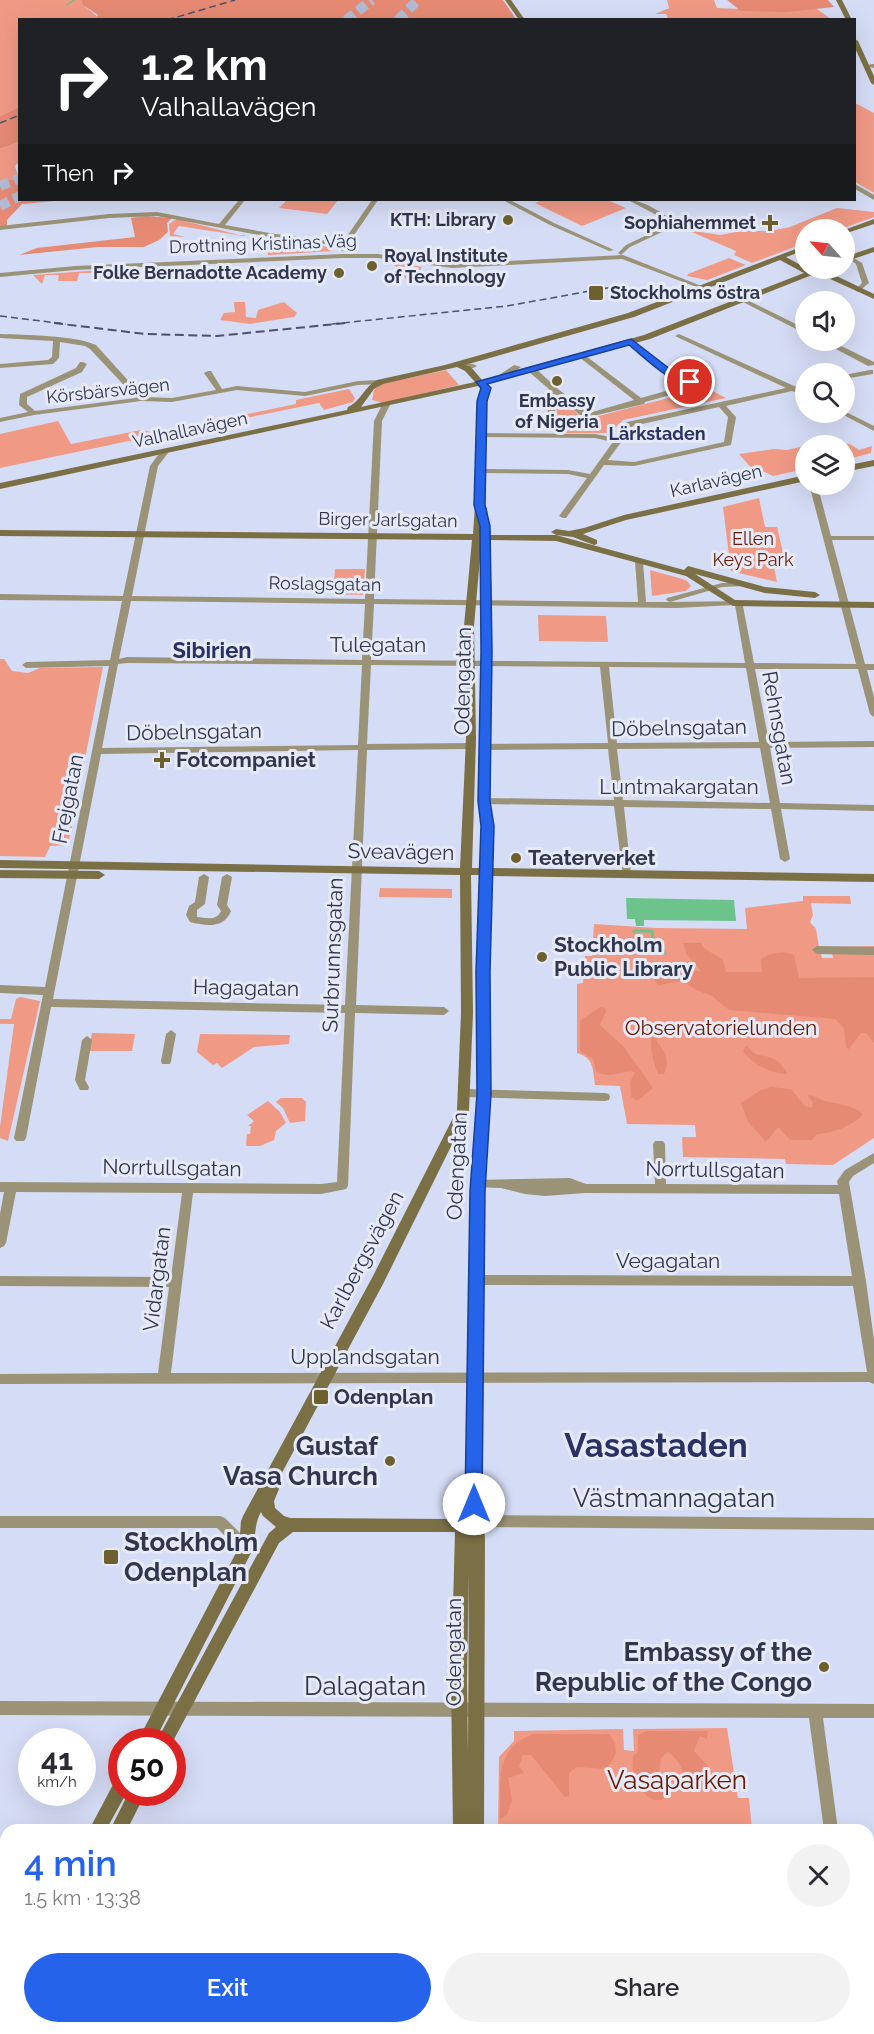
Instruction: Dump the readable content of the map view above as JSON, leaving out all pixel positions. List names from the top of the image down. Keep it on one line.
{"streets":{"main road":["Valhallavägen","Karlavägen","Birger Jarlsgatan","Odengatan","Sveavägen","Karlbergsvägen","Västmannagatan"],"street":["Drottning Kristinas Väg","Körsbärsvägen","Roslagsgatan","Tulegatan","Döbelnsgatan","Rehnsgatan","Luntmakargatan","Frejgatan","Surbrunnsgatan","Hagagatan","Norrtullsgatan","Vegagatan","Vidargatan","Upplandsgatan","Dalagatan"]},"crossings":[["Drottning Kristinas Väg","Valhallavägen"],["Körsbärsvägen","Valhallavägen"],["Valhallavägen","Odengatan"],["Valhallavägen","Frejgatan"],["Valhallavägen","Surbrunnsgatan"],["Karlavägen","Birger Jarlsgatan"],["Birger Jarlsgatan","Roslagsgatan"],["Birger Jarlsgatan","Odengatan"],["Birger Jarlsgatan","Rehnsgatan"],["Birger Jarlsgatan","Frejgatan"],["Birger Jarlsgatan","Surbrunnsgatan"],["Roslagsgatan","Odengatan"],["Roslagsgatan","Rehnsgatan"],["Roslagsgatan","Frejgatan"],["Roslagsgatan","Surbrunnsgatan"],["Tulegatan","Odengatan"],["Tulegatan","Rehnsgatan"],["Tulegatan","Frejgatan"],["Tulegatan","Surbrunnsgatan"],["Odengatan","Döbelnsgatan"],["Odengatan","Luntmakargatan"],["Odengatan","Sveavägen"],["Odengatan","Norrtullsgatan"],["Odengatan","Karlbergsvägen"],["Odengatan","Vegagatan"],["Odengatan","Upplandsgatan"],["Odengatan","Västmannagatan"],["Odengatan","Dalagatan"],["Döbelnsgatan","Rehnsgatan"],["Döbelnsgatan","Frejgatan"],["Döbelnsgatan","Surbrunnsgatan"],["Rehnsgatan","Luntmakargatan"],["Frejgatan","Sveavägen"],["Frejgatan","Hagagatan"],["Sveavägen","Surbrunnsgatan"],["Surbrunnsgatan","Hagagatan"],["Surbrunnsgatan","Norrtullsgatan"],["Norrtullsgatan","Vidargatan"],["Karlbergsvägen","Upplandsgatan"],["Karlbergsvägen","Västmannagatan"],["Karlbergsvägen","Dalagatan"],["Vidargatan","Upplandsgatan"]],"districts":["Lärkstaden","Sibirien","Vasastaden"],"parks":["Ellen Keys Park","Observatorielunden","Vasaparken"],"places":{"other":["KTH: Library","Royal Institute of Technology","Folke Bernadotte Academy","Embassy of Nigeria","Teaterverket","Stockholm Public Library","Gustaf Vasa Church","Embassy of the Republic of the Congo"],"health":["Sophiahemmet","Fotcompaniet"],"transit":["Stockholms östra","Odenplan","Stockholm Odenplan"]},"north":"top left","page":{"turn":["1.2 km","Valhallavägen"],"then":"Then","speed":"41 km/h","limit":"50","heading":["4 min","1.5 km · 13:38"],"buttons":["Exit","Share"]}}
